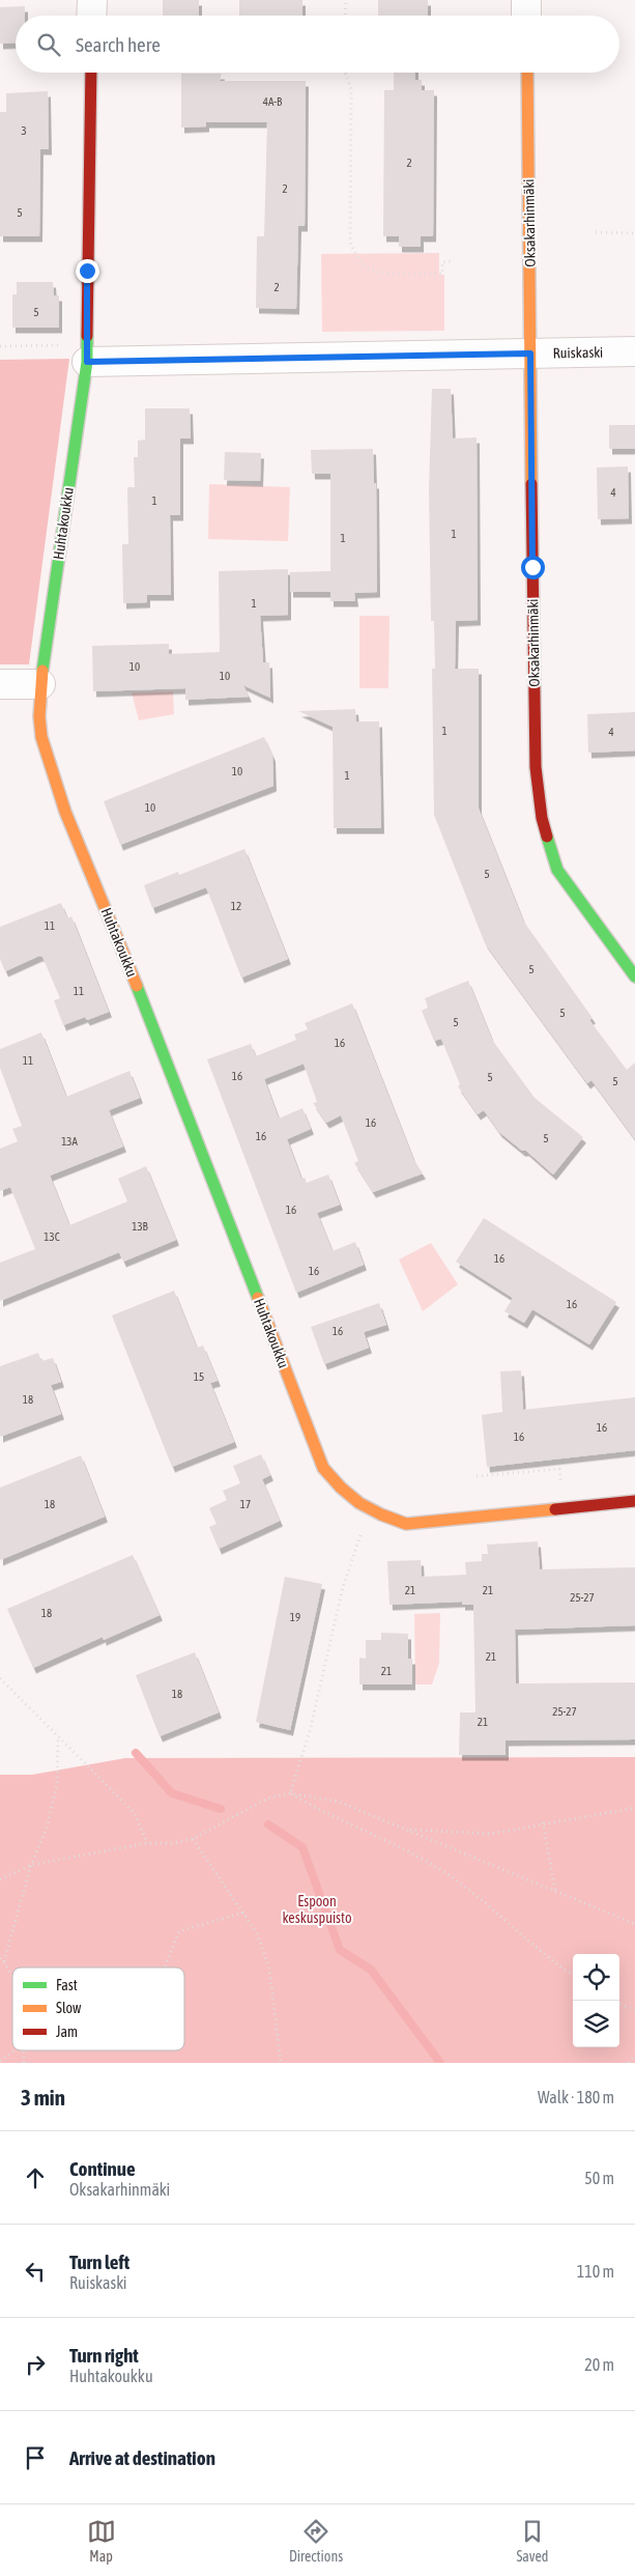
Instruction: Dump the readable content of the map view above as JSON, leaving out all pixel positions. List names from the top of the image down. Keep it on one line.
{"streets":{"street":["Oksakarhinmäki","Ruiskaski","Huhtakoukku"]},"crossings":[["Oksakarhinmäki","Ruiskaski"],["Ruiskaski","Huhtakoukku"]],"parks":["Espoon keskuspuisto"],"house_numbers":["4A-B","3","2","2","5","2","5","4","1","1","1","1","10","10","1","4","10","1","10","5","12","11","5","11","5","5","16","11","16","5","5","16","16","5","13A","16","13B","13C","16","16","16","16","15","18","16","16","18","17","21","21","25-27","18","19","21","21","18","25-27","21"],"legend":["Fast","Slow","Jam"],"page":{"search":"Search here","heading":["3 min","Walk · 180 m"],"list":[["Continue","Oksakarhinmäki","50 m"],["Turn left","Ruiskaski","110 m"],["Turn right","Huhtakoukku","20 m"],"Arrive at destination"],"nav":["Map","Directions","Saved"]}}
